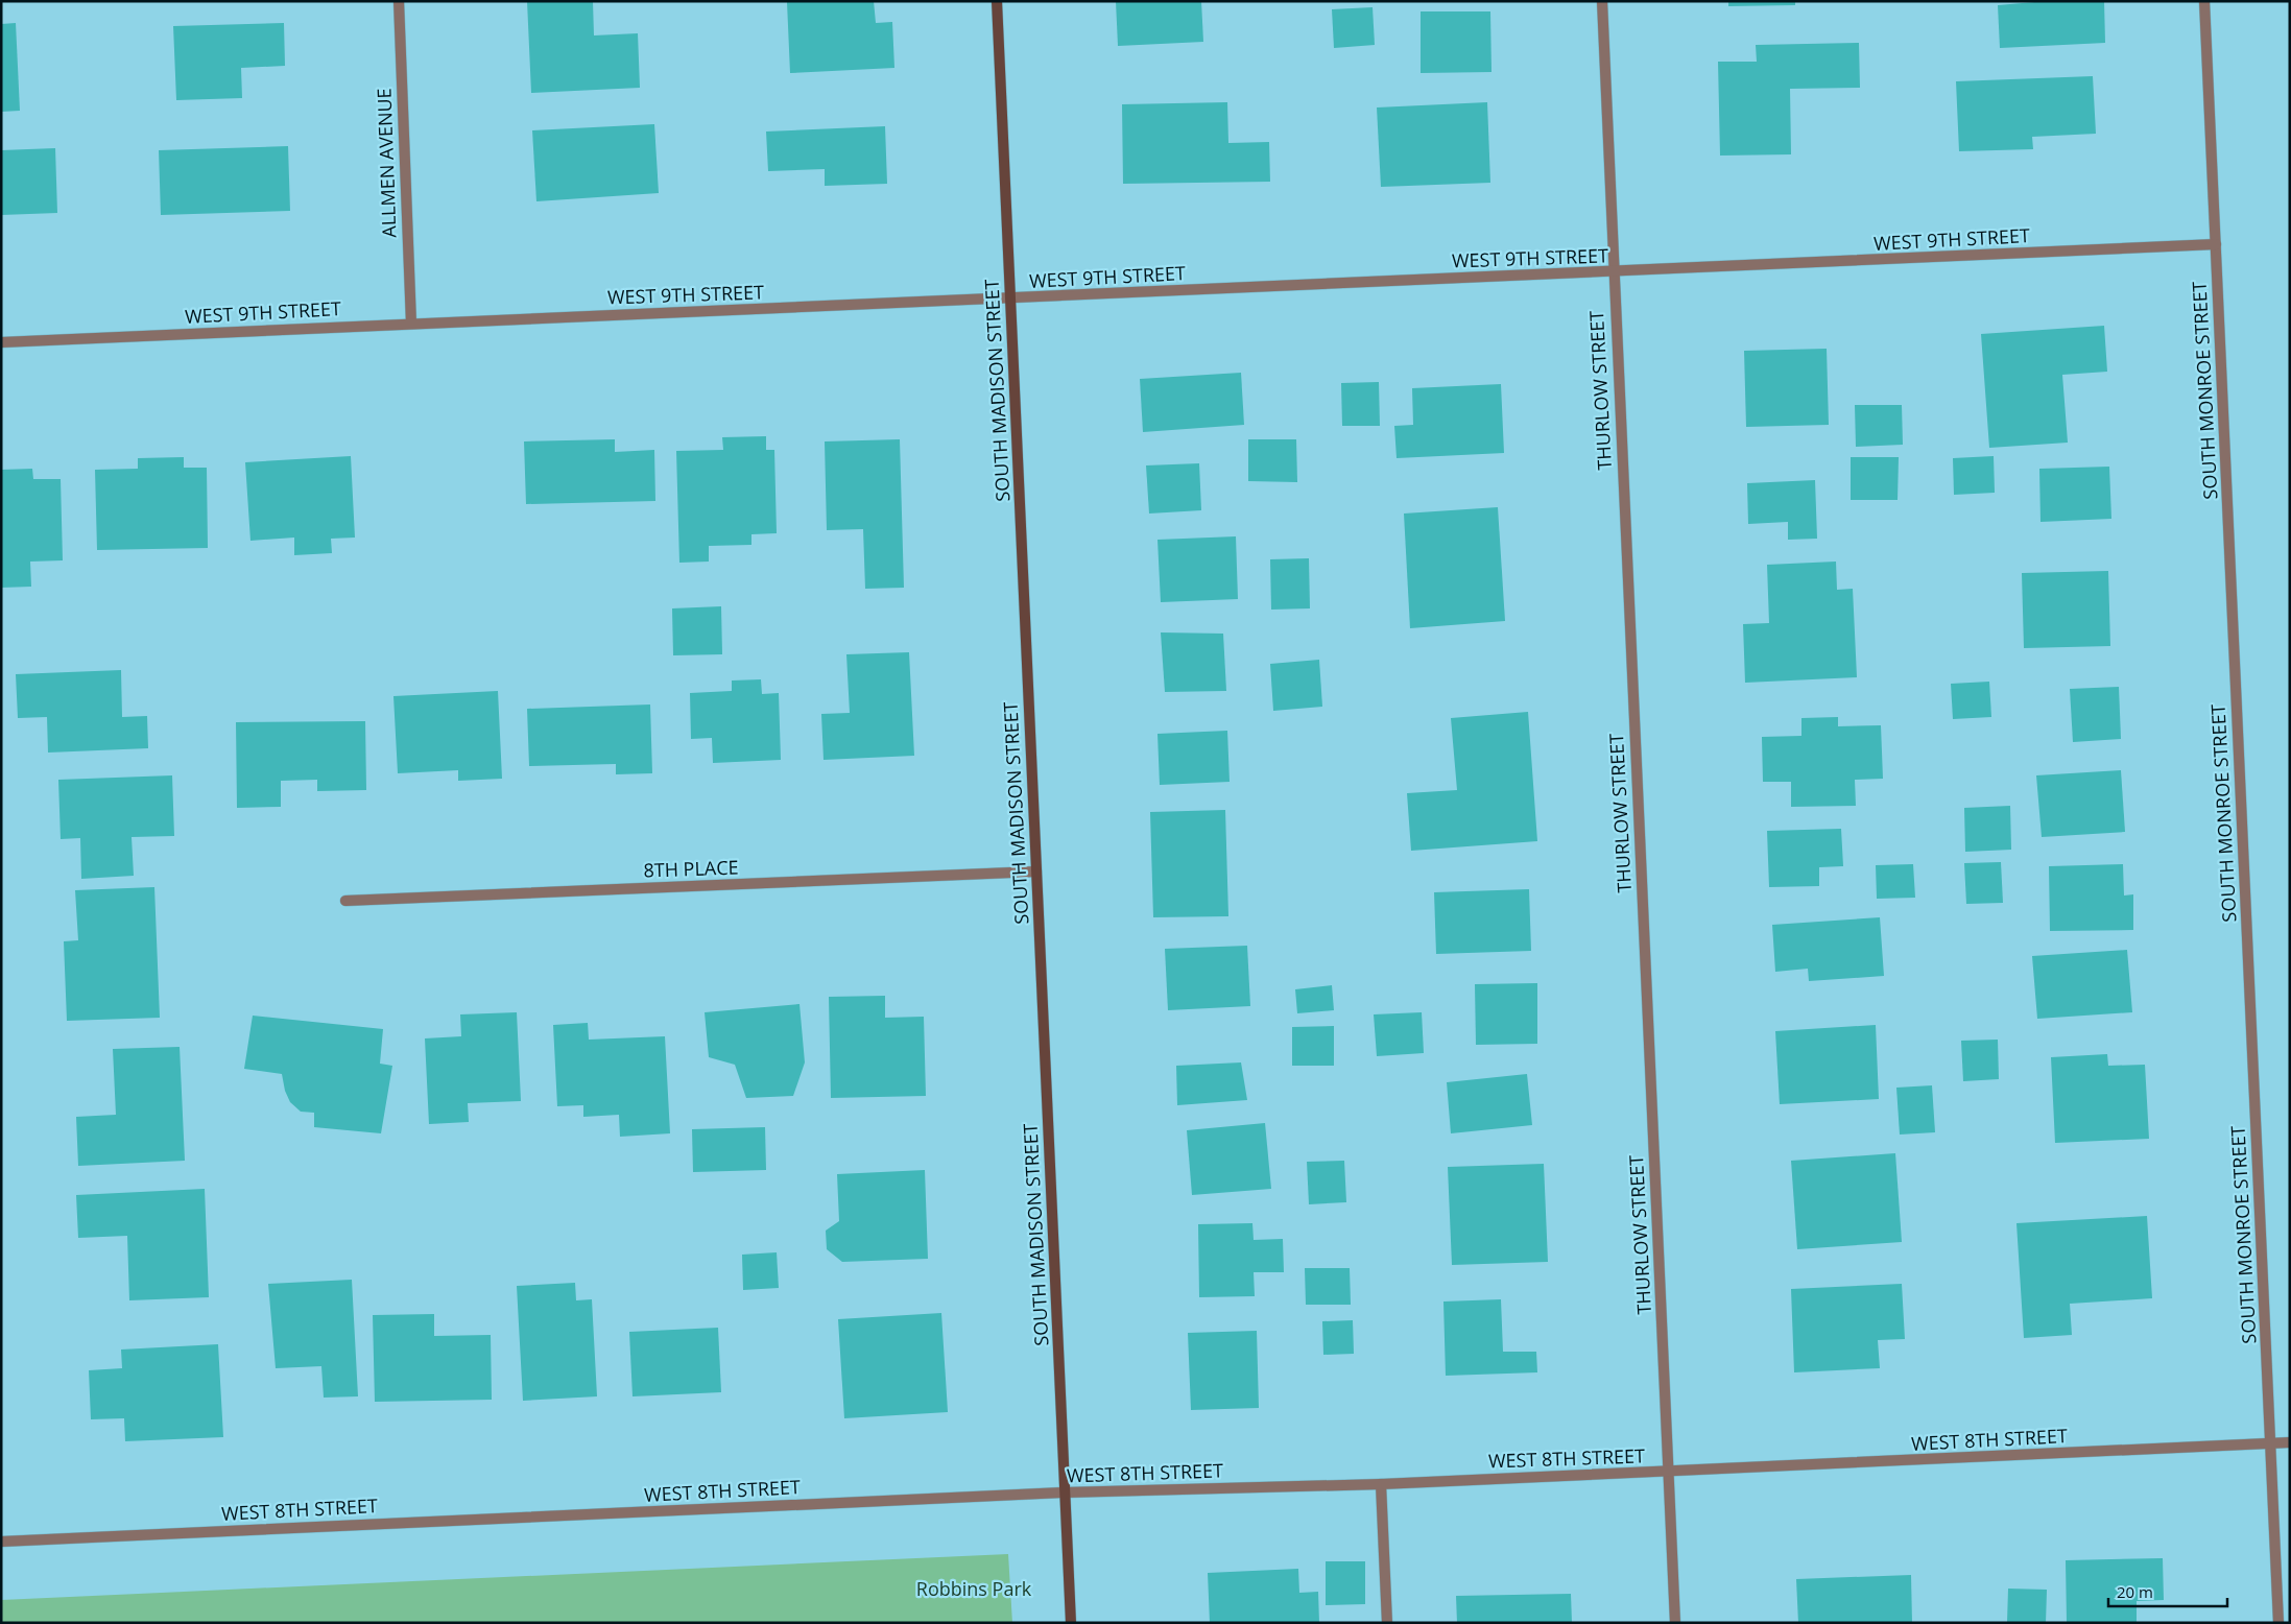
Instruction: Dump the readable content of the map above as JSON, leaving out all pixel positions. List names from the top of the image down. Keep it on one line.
{"streets":{"street":["ALLMEN AVENUE","WEST 9TH STREET","SOUTH MADISON STREET","THURLOW STREET","SOUTH MONROE STREET","8TH PLACE","WEST 8TH STREET"]},"crossings":[["ALLMEN AVENUE","WEST 9TH STREET"],["WEST 9TH STREET","SOUTH MADISON STREET"],["WEST 9TH STREET","THURLOW STREET"],["WEST 9TH STREET","SOUTH MONROE STREET"],["SOUTH MADISON STREET","8TH PLACE"],["SOUTH MADISON STREET","WEST 8TH STREET"],["THURLOW STREET","WEST 8TH STREET"],["SOUTH MONROE STREET","WEST 8TH STREET"]],"parks":["Robbins Park"],"scale_bar":"20 m"}
